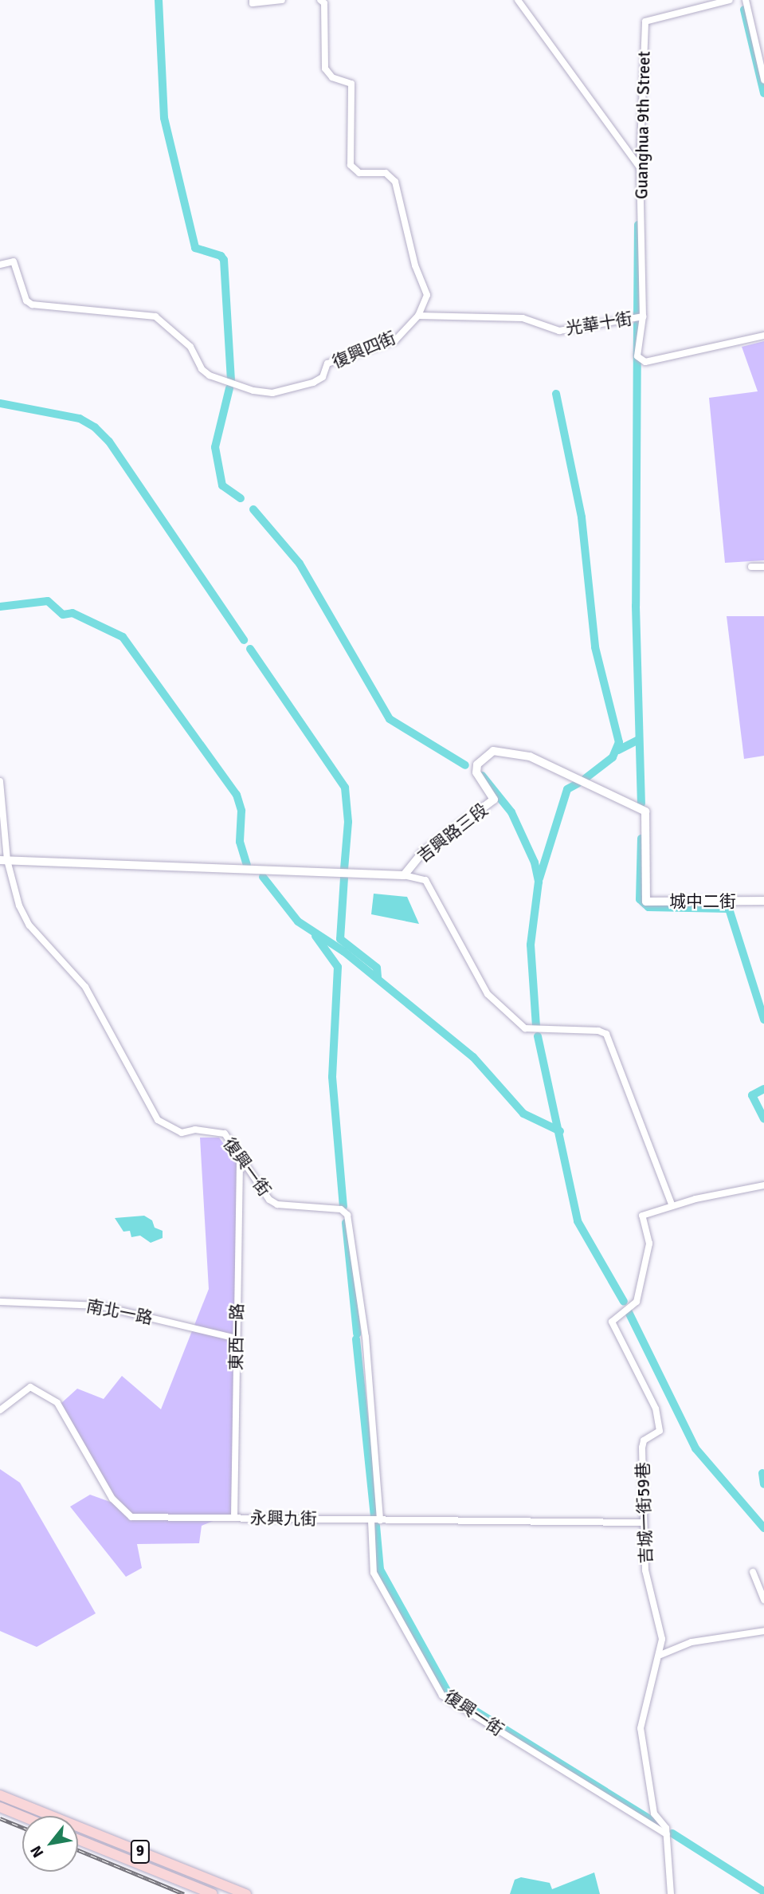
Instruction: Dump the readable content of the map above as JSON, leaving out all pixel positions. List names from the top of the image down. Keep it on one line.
{"streets":{"main road":["9"],"street":["Guanghua 9th Street","光華十街","復興四街","吉興路三段","城中二街","復興一街","南北一路","東西一路","吉城一街59巷","永興九街"]},"crossings":[["Guanghua 9th Street","光華十街"],["光華十街","復興四街"],["吉興路三段","城中二街"],["吉興路三段","復興一街"],["復興一街","東西一路"],["復興一街","吉城一街59巷"],["復興一街","永興九街"],["南北一路","東西一路"],["東西一路","永興九街"],["吉城一街59巷","永興九街"]],"north":"bottom left"}
